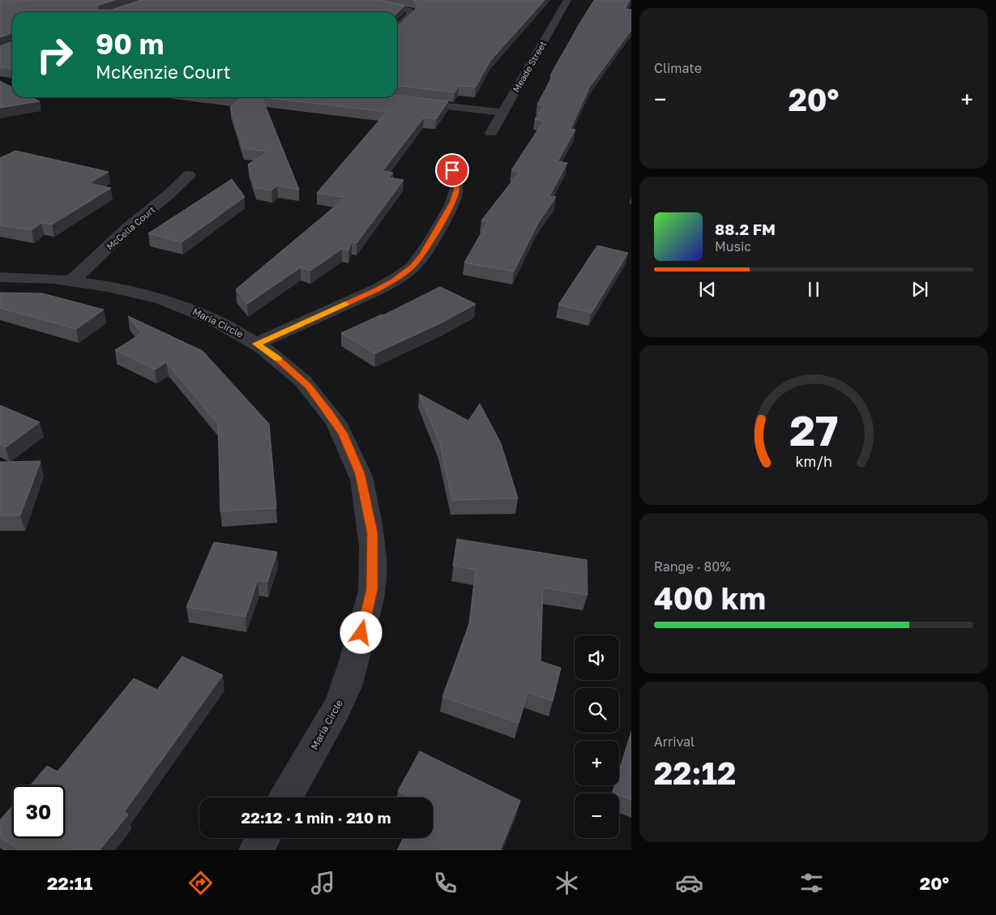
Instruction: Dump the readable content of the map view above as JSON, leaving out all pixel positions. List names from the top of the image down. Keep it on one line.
{"streets":{"street":["Meade Street","McCella Court","Maria Circle"]},"crossings":[["McCella Court","Maria Circle"]],"page":{"tile":["Climate",["Range · 80%","400 km"],["Arrival","22:12"]],"turn":["90 m","McKenzie Court"],"heat":["−","20°","+"],"song":["88.2 FM","Music"],"map_buttons":["+","−"],"limit":"30","trip":"22:12 · 1 min · 210 m","tabs":["22:11","20°"],"gauge":["27","km/h"]}}
